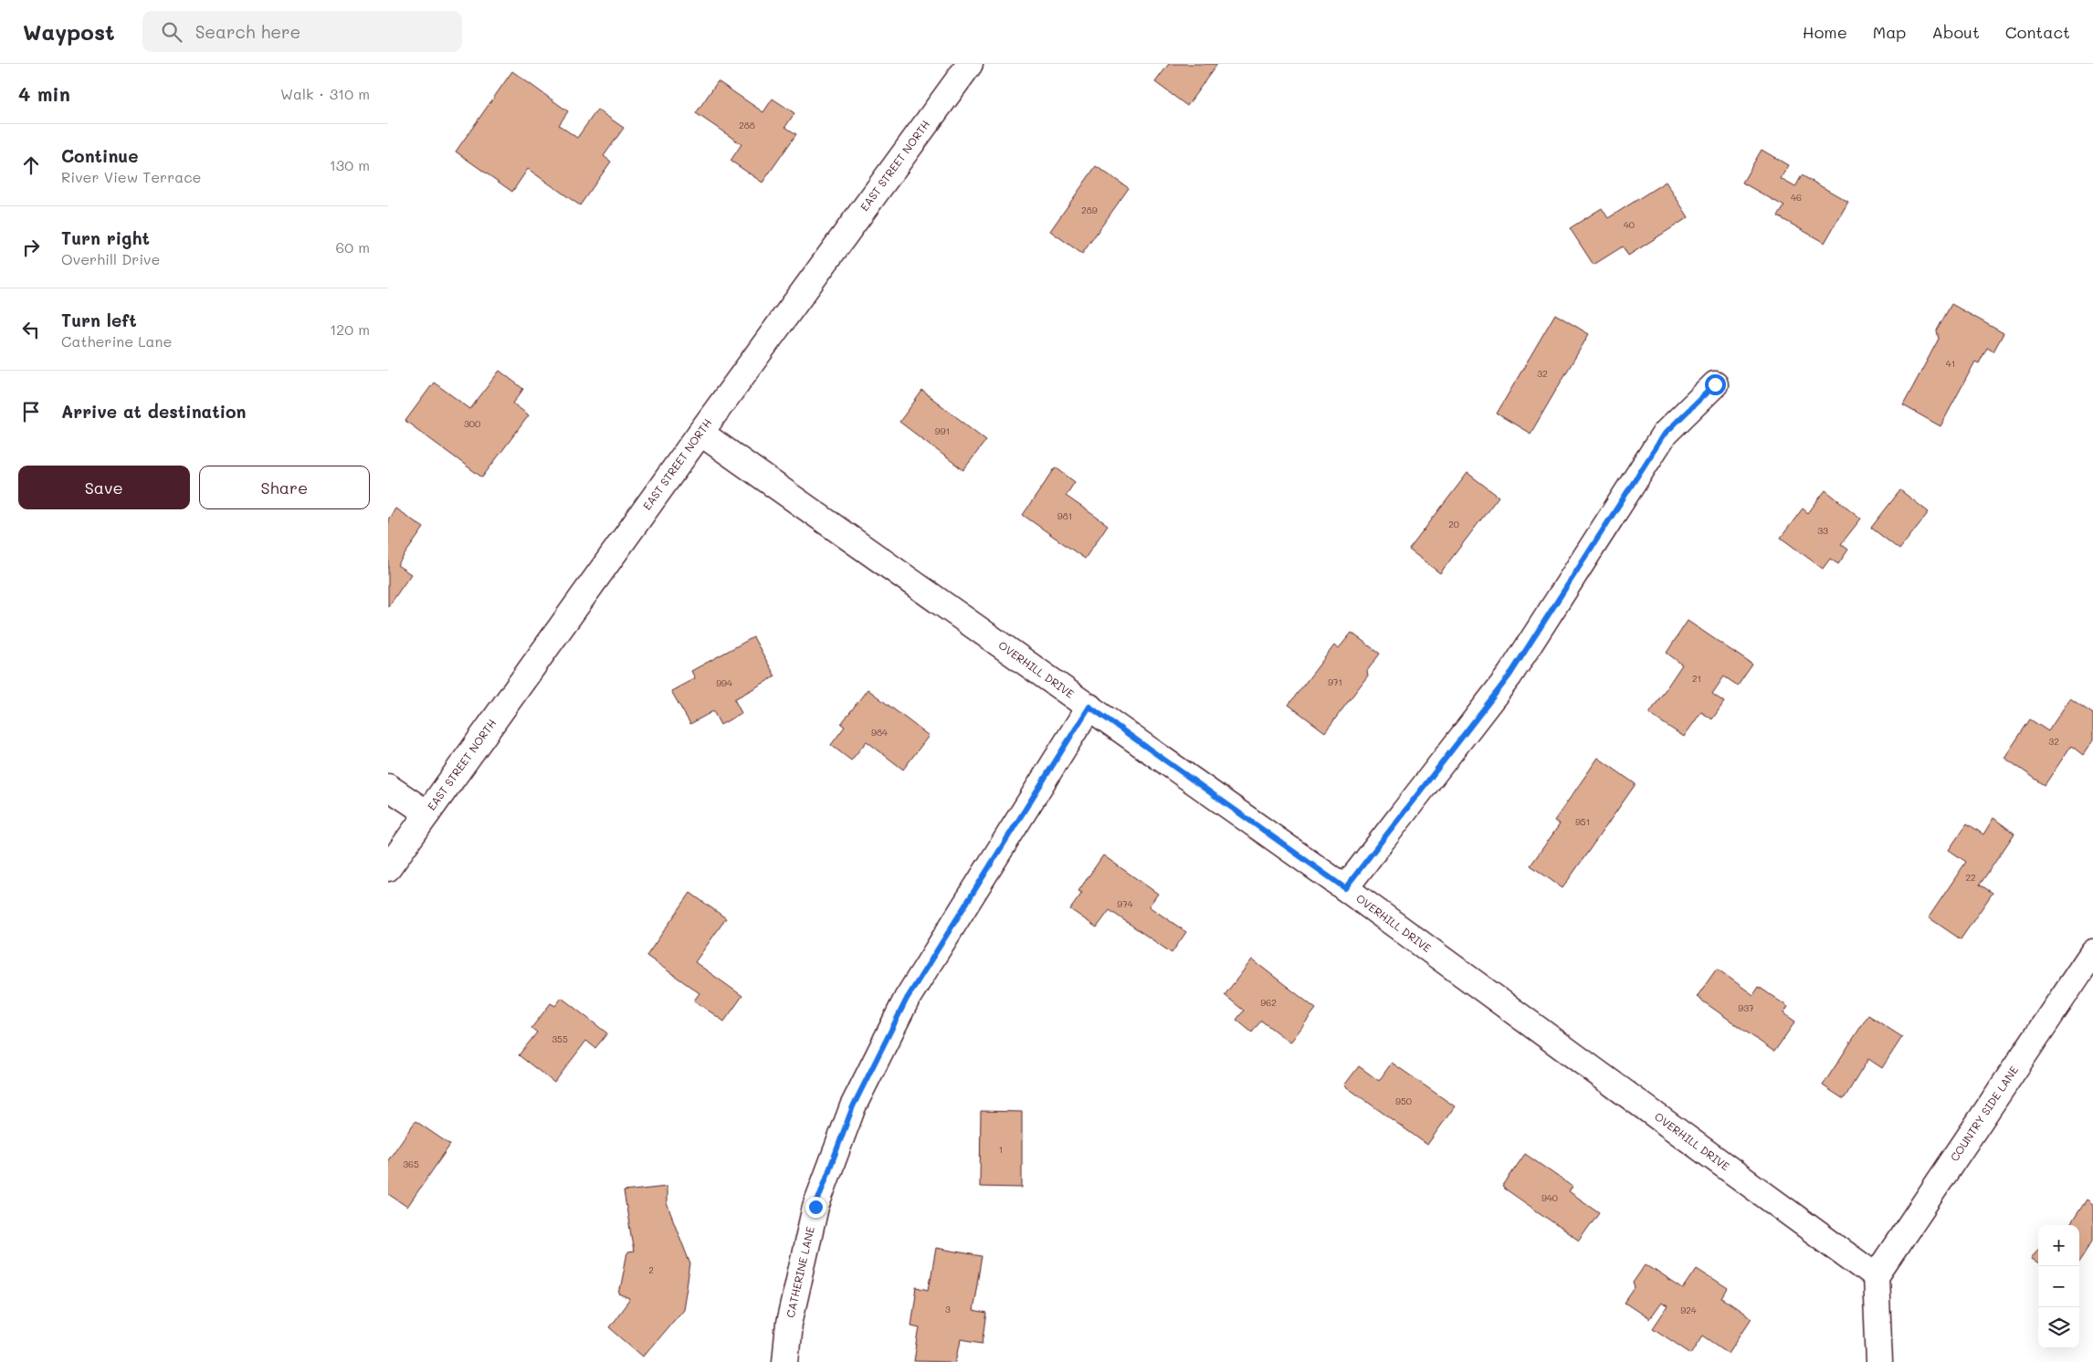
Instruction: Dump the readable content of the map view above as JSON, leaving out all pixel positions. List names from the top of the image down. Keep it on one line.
{"streets":{"street":["EAST STREET NORTH","OVERHILL DRIVE","COUNTRY SIDE LANE","CATHERINE LANE"]},"crossings":[["EAST STREET NORTH","OVERHILL DRIVE"],["OVERHILL DRIVE","COUNTRY SIDE LANE"],["OVERHILL DRIVE","CATHERINE LANE"]],"house_numbers":["288","46","289","40","41","32","300","991","981","20","33","21","971","994","984","32","951","22","974","962","937","355","950","1","365","940","2","3","924"],"page":{"header":"Waypost","search":"Search here","nav":["Home","Map","About","Contact"],"heading":["4 min","Walk · 310 m"],"list":[["Continue","River View Terrace","130 m"],["Turn right","Overhill Drive","60 m"],["Turn left","Catherine Lane","120 m"],"Arrive at destination"],"buttons":["Save","Share"],"map_buttons":["+","−"]}}
